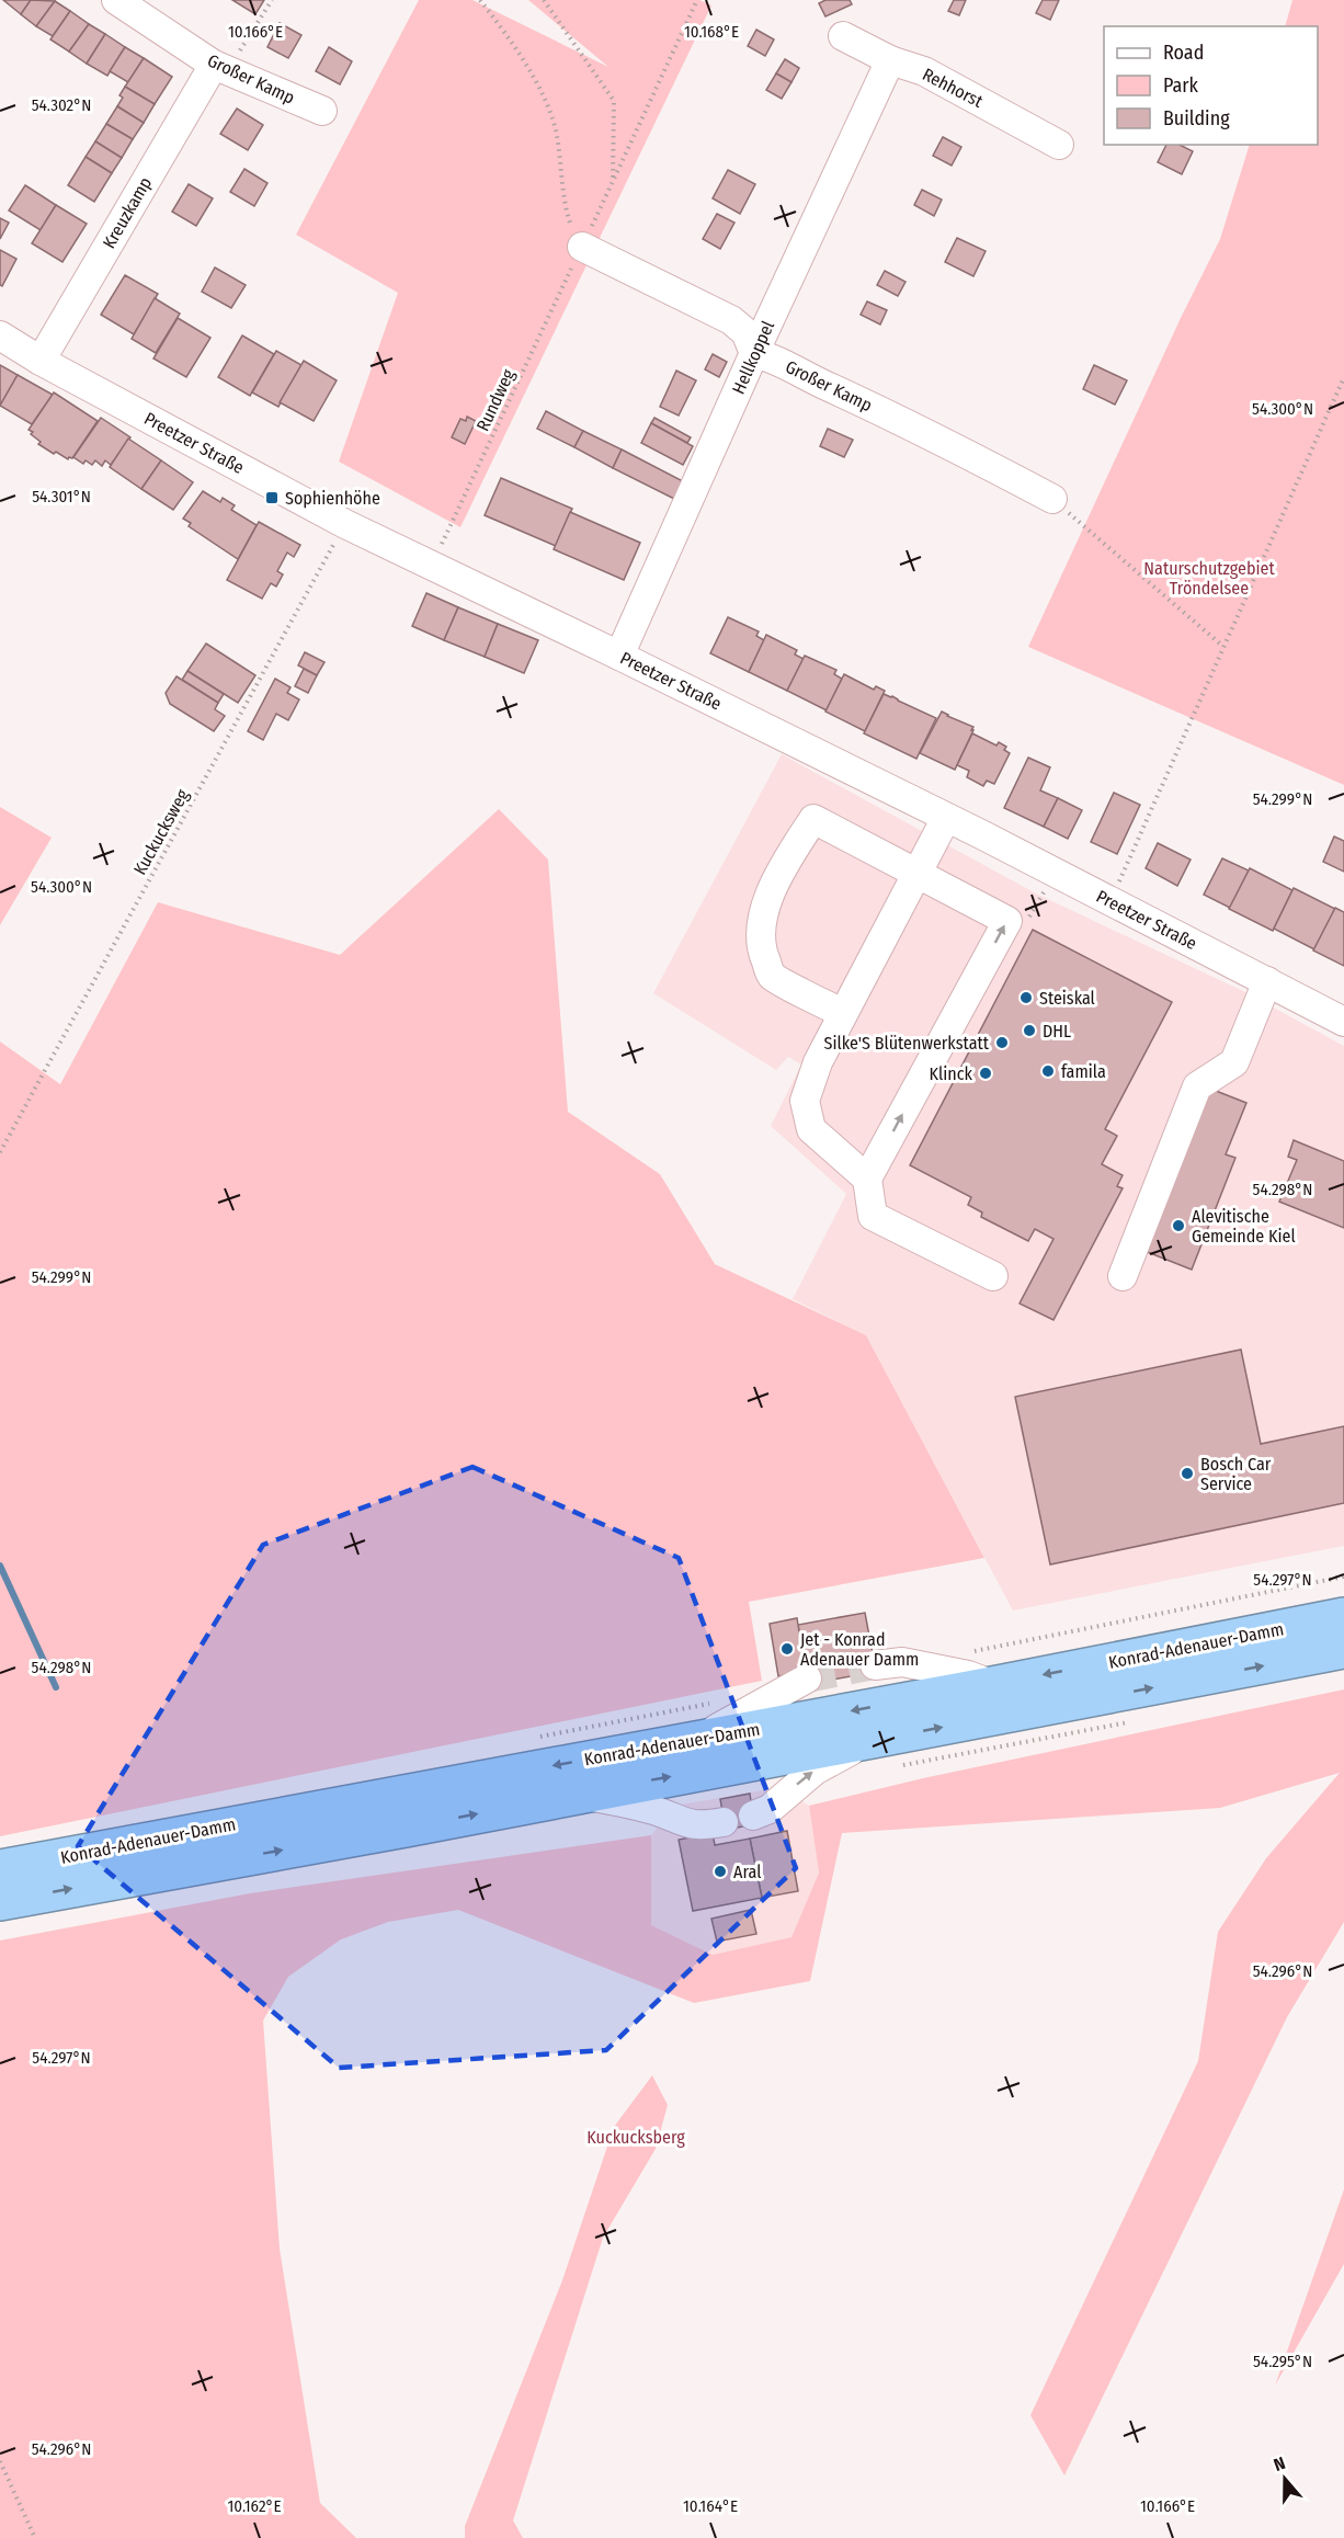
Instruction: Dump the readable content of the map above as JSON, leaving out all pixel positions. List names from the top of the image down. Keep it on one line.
{"streets":{"highway":["Konrad-Adenauer-Damm"],"street":["Großer Kamp","Rehhorst","Kreuzkamp","Hellkoppel","Preetzer Straße"],"path":["Rundweg","Kuckucksweg"]},"crossings":[["Großer Kamp","Kreuzkamp"],["Großer Kamp","Hellkoppel"],["Rehhorst","Hellkoppel"],["Kreuzkamp","Preetzer Straße"],["Hellkoppel","Preetzer Straße"],["Rundweg","Preetzer Straße"],["Preetzer Straße","Kuckucksweg"]],"parks":["Naturschutzgebiet Tröndelsee","Kuckucksberg"],"places":{"transit":["Sophienhöhe"],"other":["Steiskal","DHL","Silke'S Blütenwerkstatt","famila","Klinck","Alevitische Gemeinde Kiel","Bosch Car Service","Jet - Konrad Adenauer Damm","Aral"]},"legend":["Road","Park","Building"],"north":"top","coordinates":["10.166°E","10.168°E","54.302°N","54.300°N","54.301°N","54.299°N","54.298°N","54.297°N","54.296°N","54.295°N","10.162°E","10.164°E"]}
